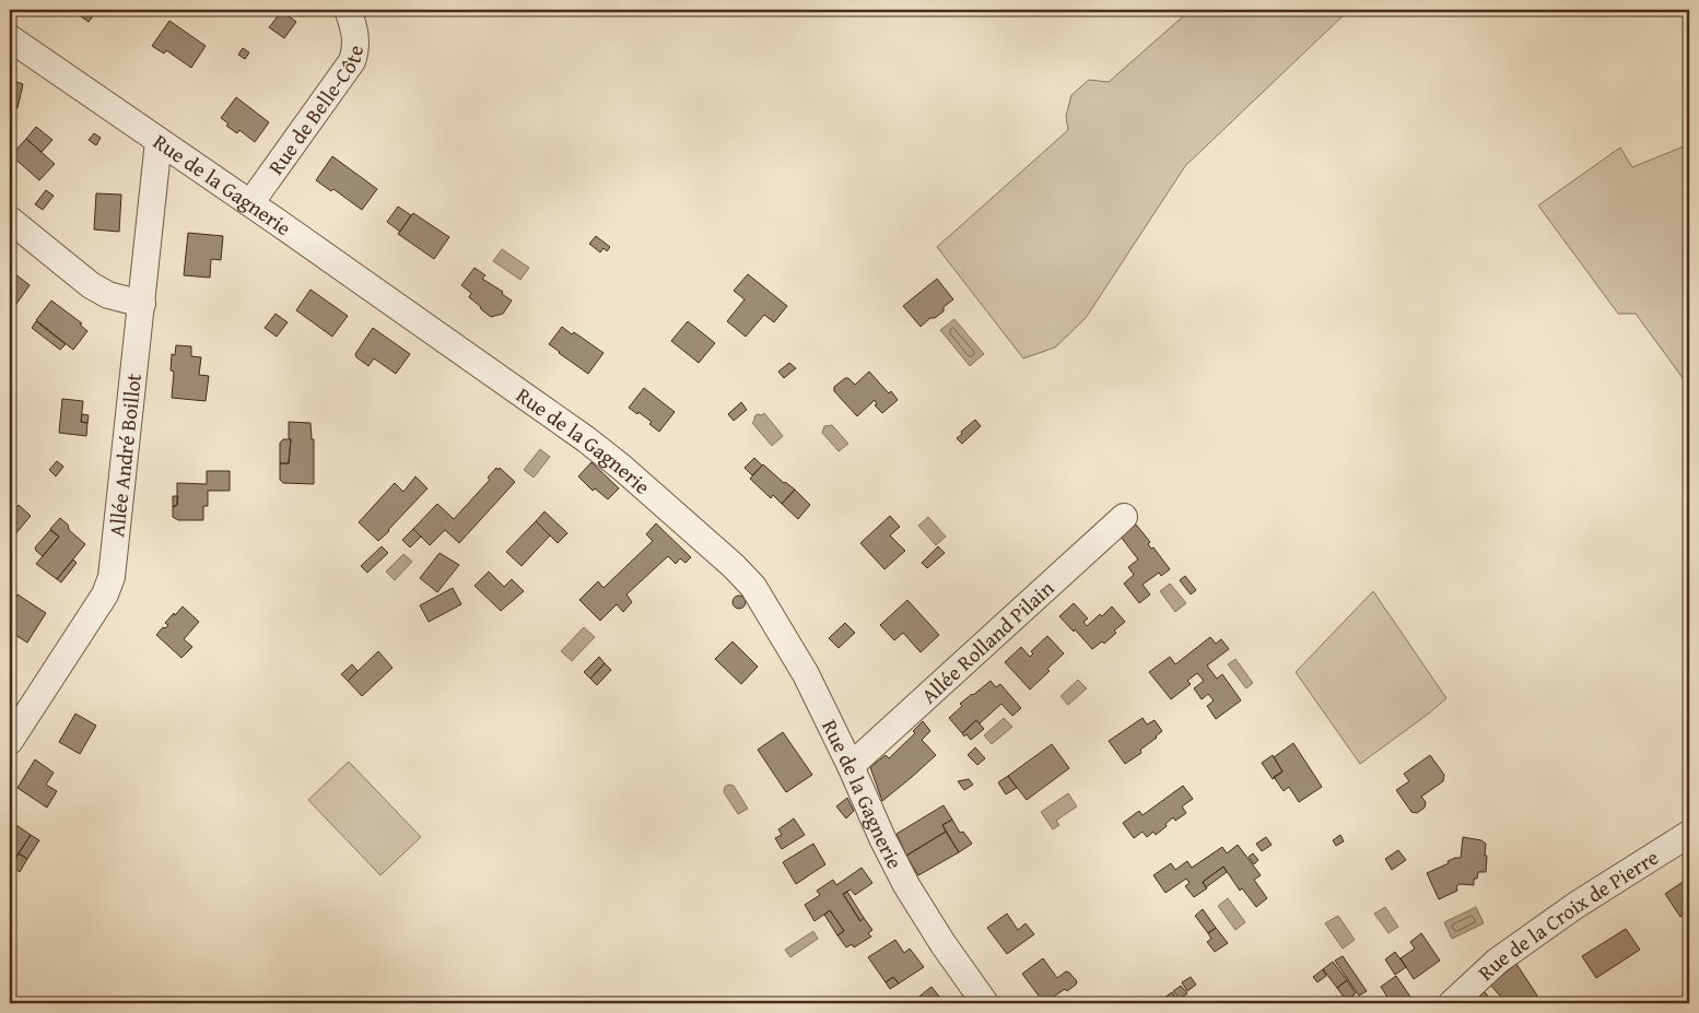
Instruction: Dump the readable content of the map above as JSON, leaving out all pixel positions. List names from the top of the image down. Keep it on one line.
{"streets":{"street":["Rue de Belle-Côte","Rue de la Gagnerie","Allée André Boillot","Allée Rolland Pilain","Rue de la Croix de Pierre"]},"crossings":[["Rue de Belle-Côte","Rue de la Gagnerie"],["Rue de la Gagnerie","Allée André Boillot"],["Rue de la Gagnerie","Allée Rolland Pilain"]]}
